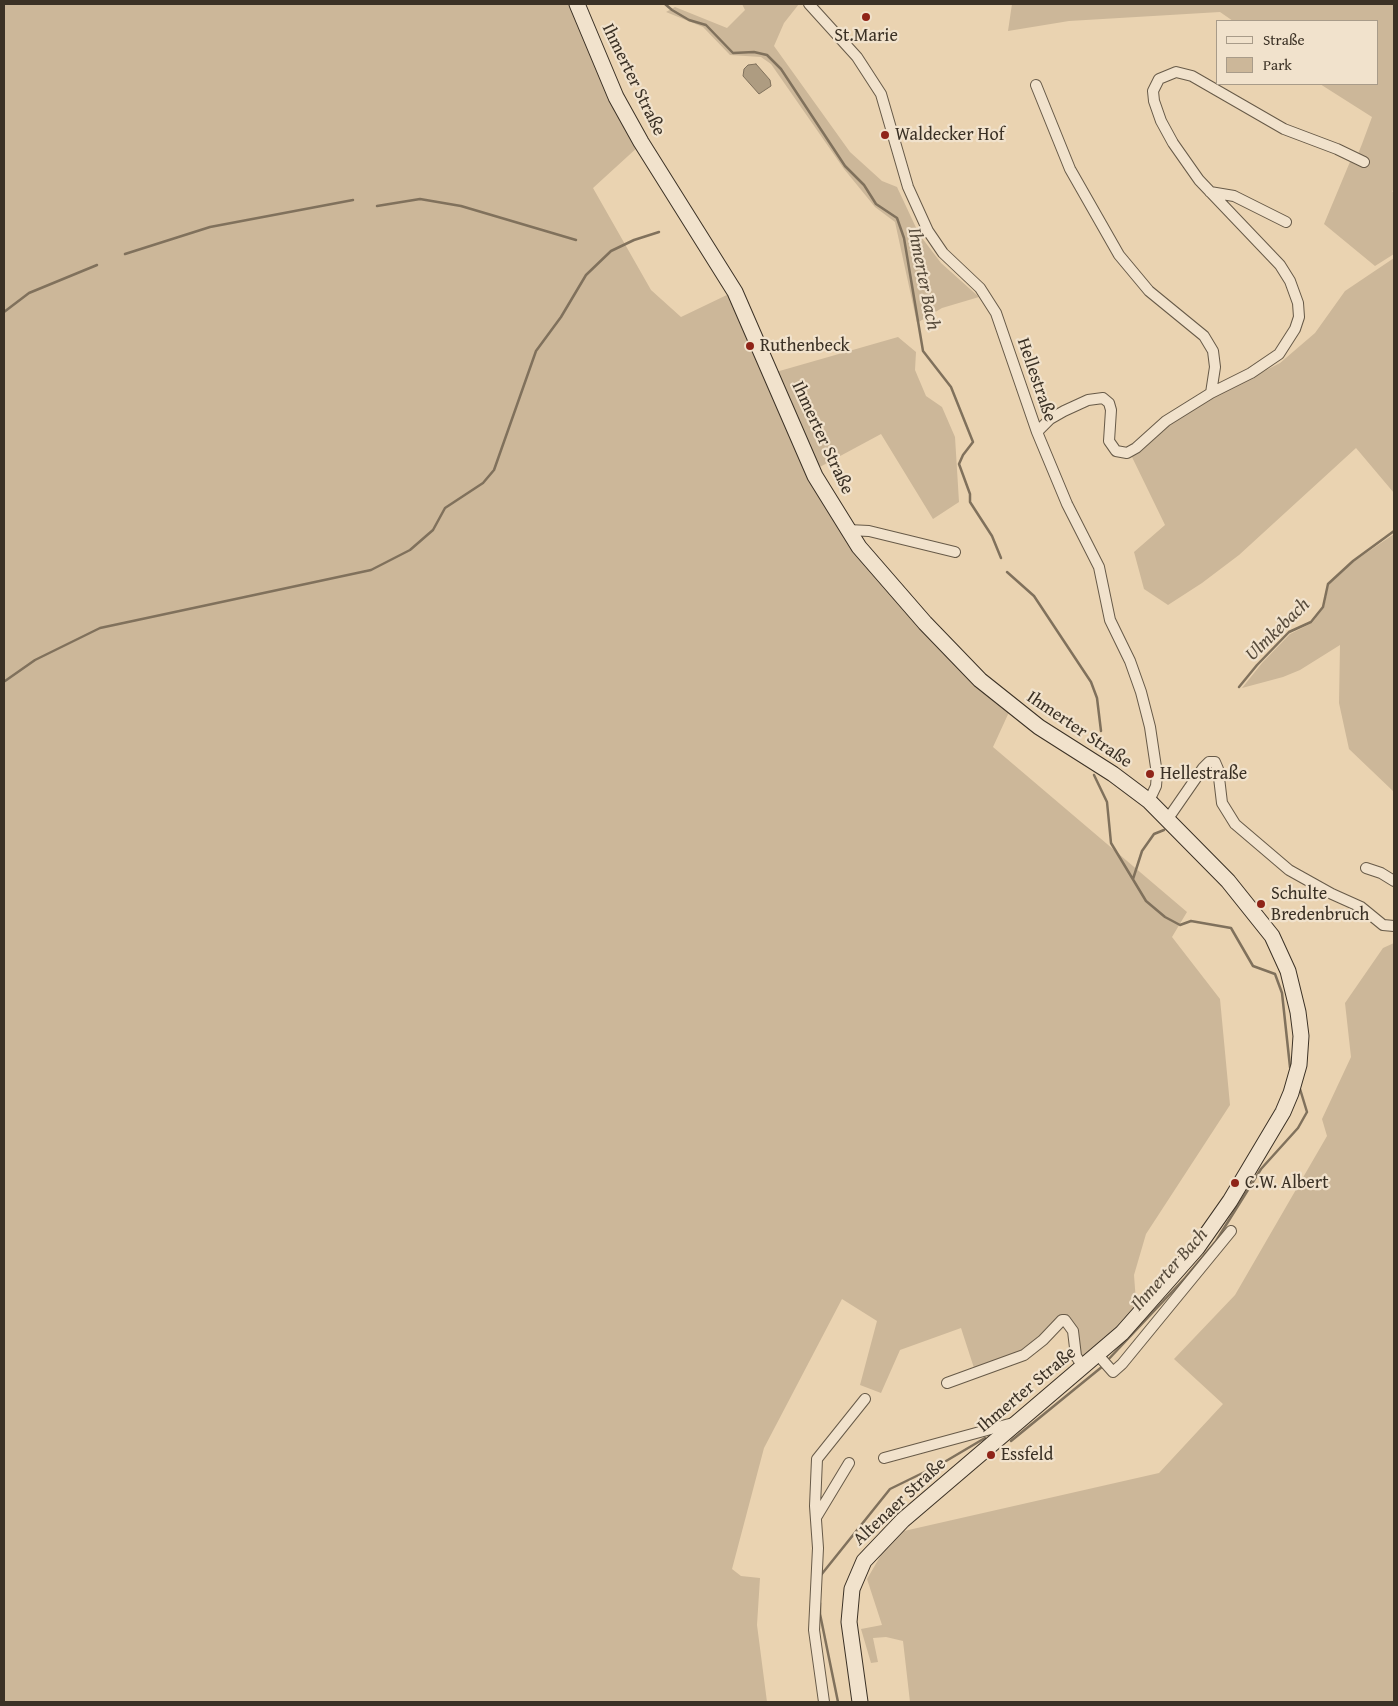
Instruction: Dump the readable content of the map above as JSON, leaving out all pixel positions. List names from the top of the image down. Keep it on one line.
{"streets":{"main road":["Ihmerter Straße","Altenaer Straße"],"street":["Hellestraße"]},"crossings":[["Ihmerter Straße","Hellestraße"],["Ihmerter Straße","Altenaer Straße"]],"water":["Ihmerter Bach","Ulmkebach"],"places":["St.Marie","Waldecker Hof","Ruthenbeck","Hellestraße","Schulte Bredenbruch","C.W. Albert","Essfeld"],"legend":["Straße","Park"]}
